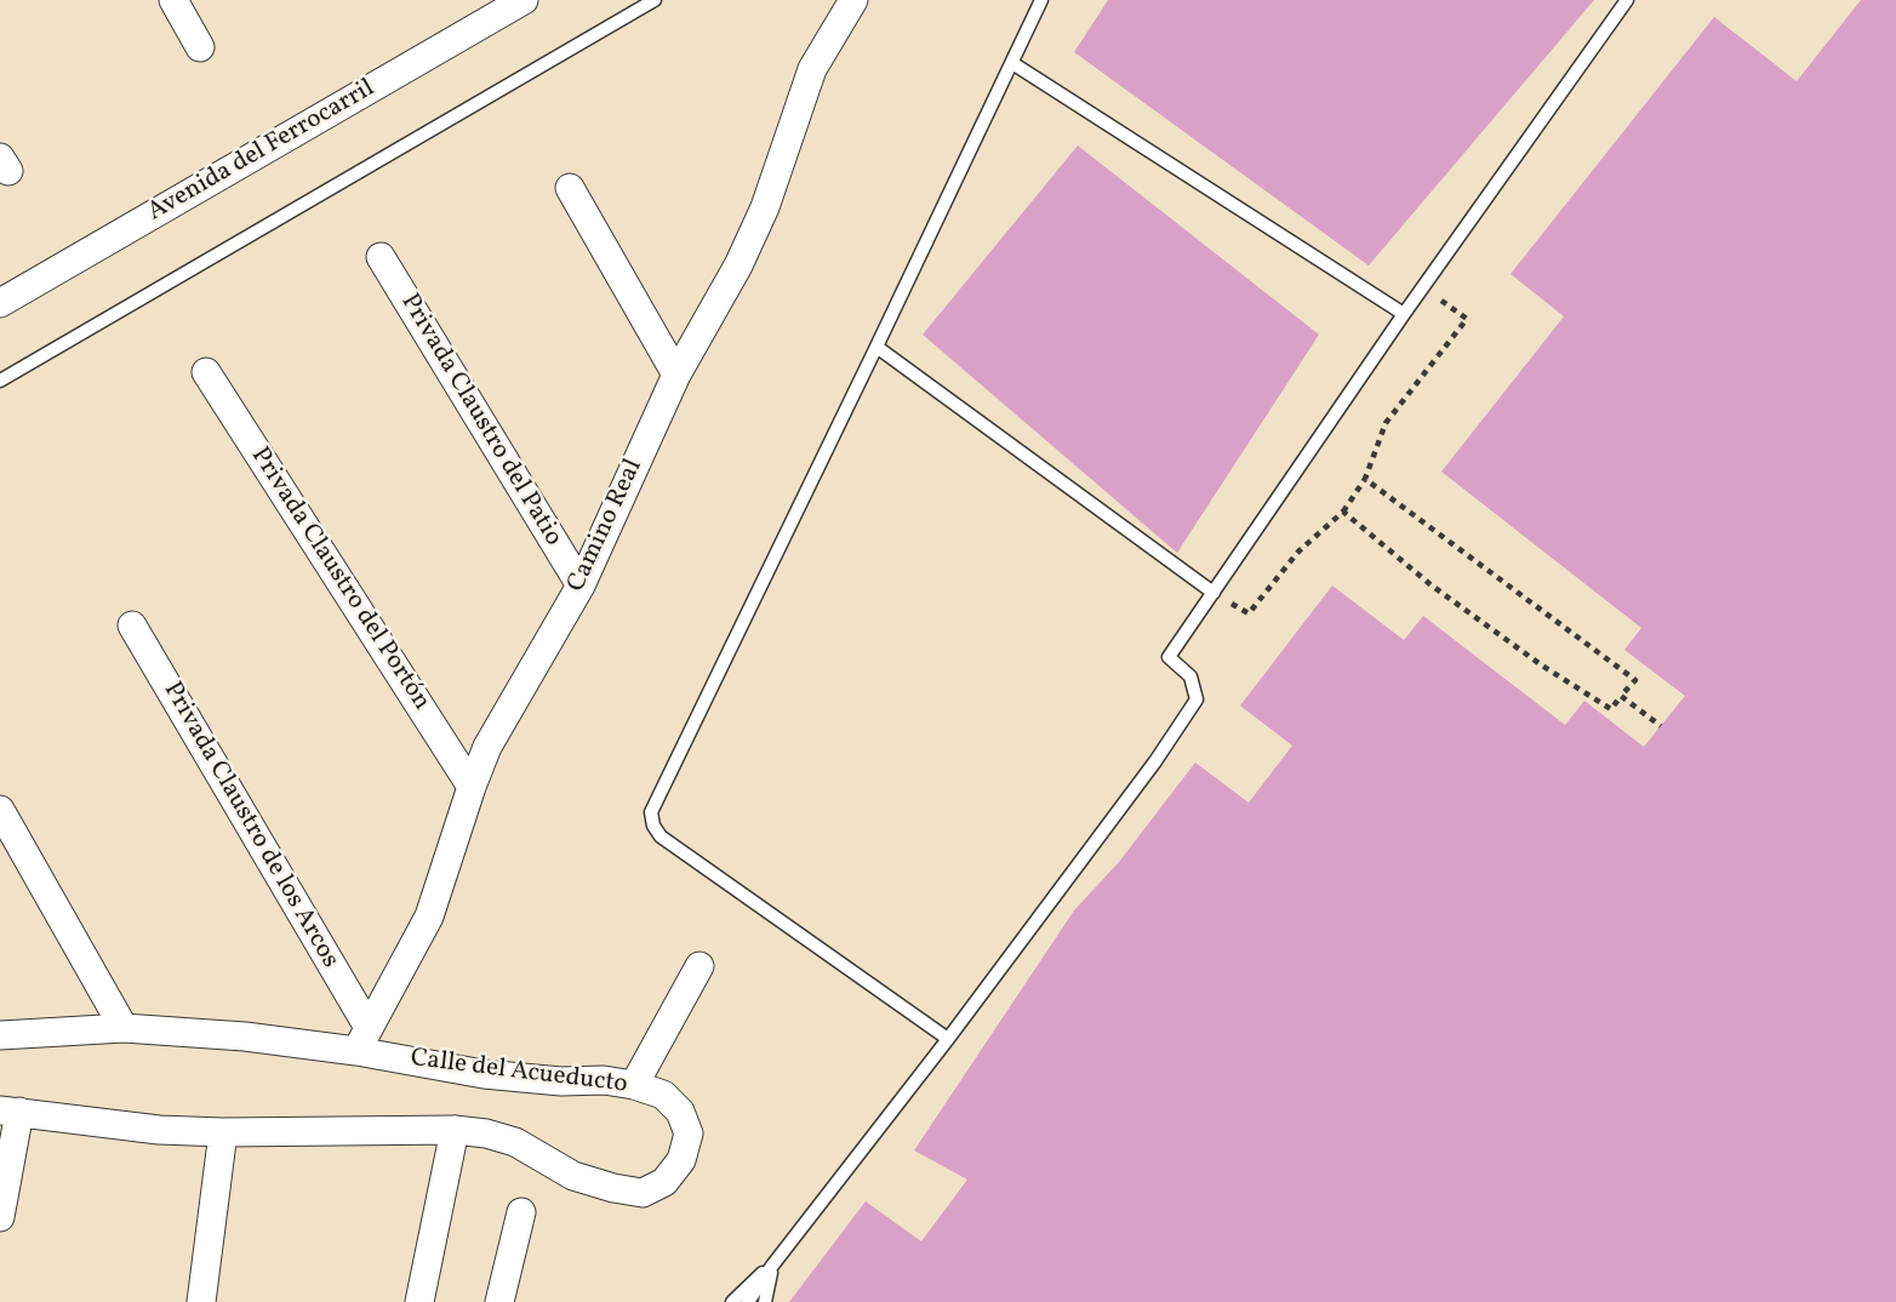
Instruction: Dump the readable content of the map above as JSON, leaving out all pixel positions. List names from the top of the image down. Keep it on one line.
{"streets":{"street":["Avenida del Ferrocarril","Privada Claustro del Patio","Camino Real","Privada Claustro del Portón","Privada Claustro de los Arcos","Calle del Acueducto"]},"crossings":[["Privada Claustro del Patio","Camino Real"],["Camino Real","Privada Claustro del Portón"],["Camino Real","Privada Claustro de los Arcos"],["Camino Real","Calle del Acueducto"],["Privada Claustro de los Arcos","Calle del Acueducto"]]}
